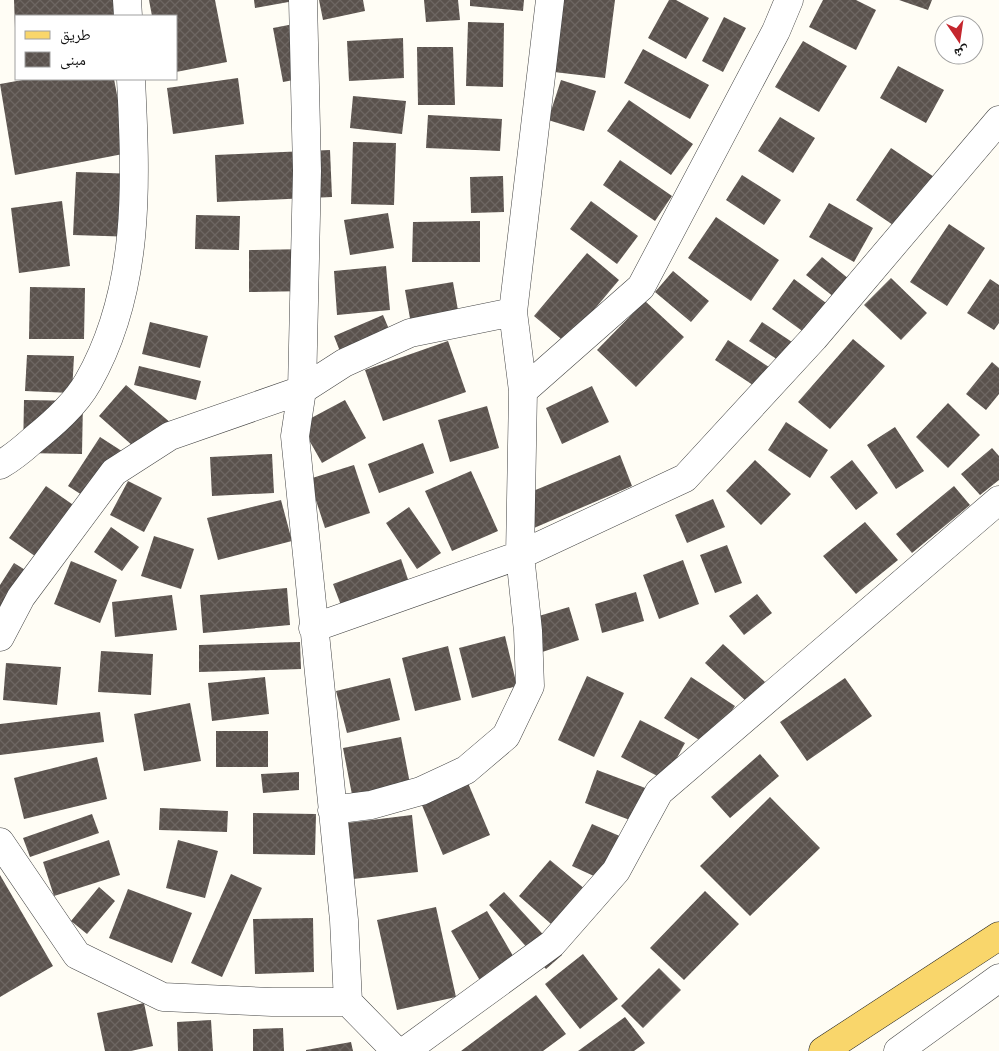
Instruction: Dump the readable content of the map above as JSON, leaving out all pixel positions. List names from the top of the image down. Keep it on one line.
{"legend":["طريق","مبنى"],"north":"bottom"}
